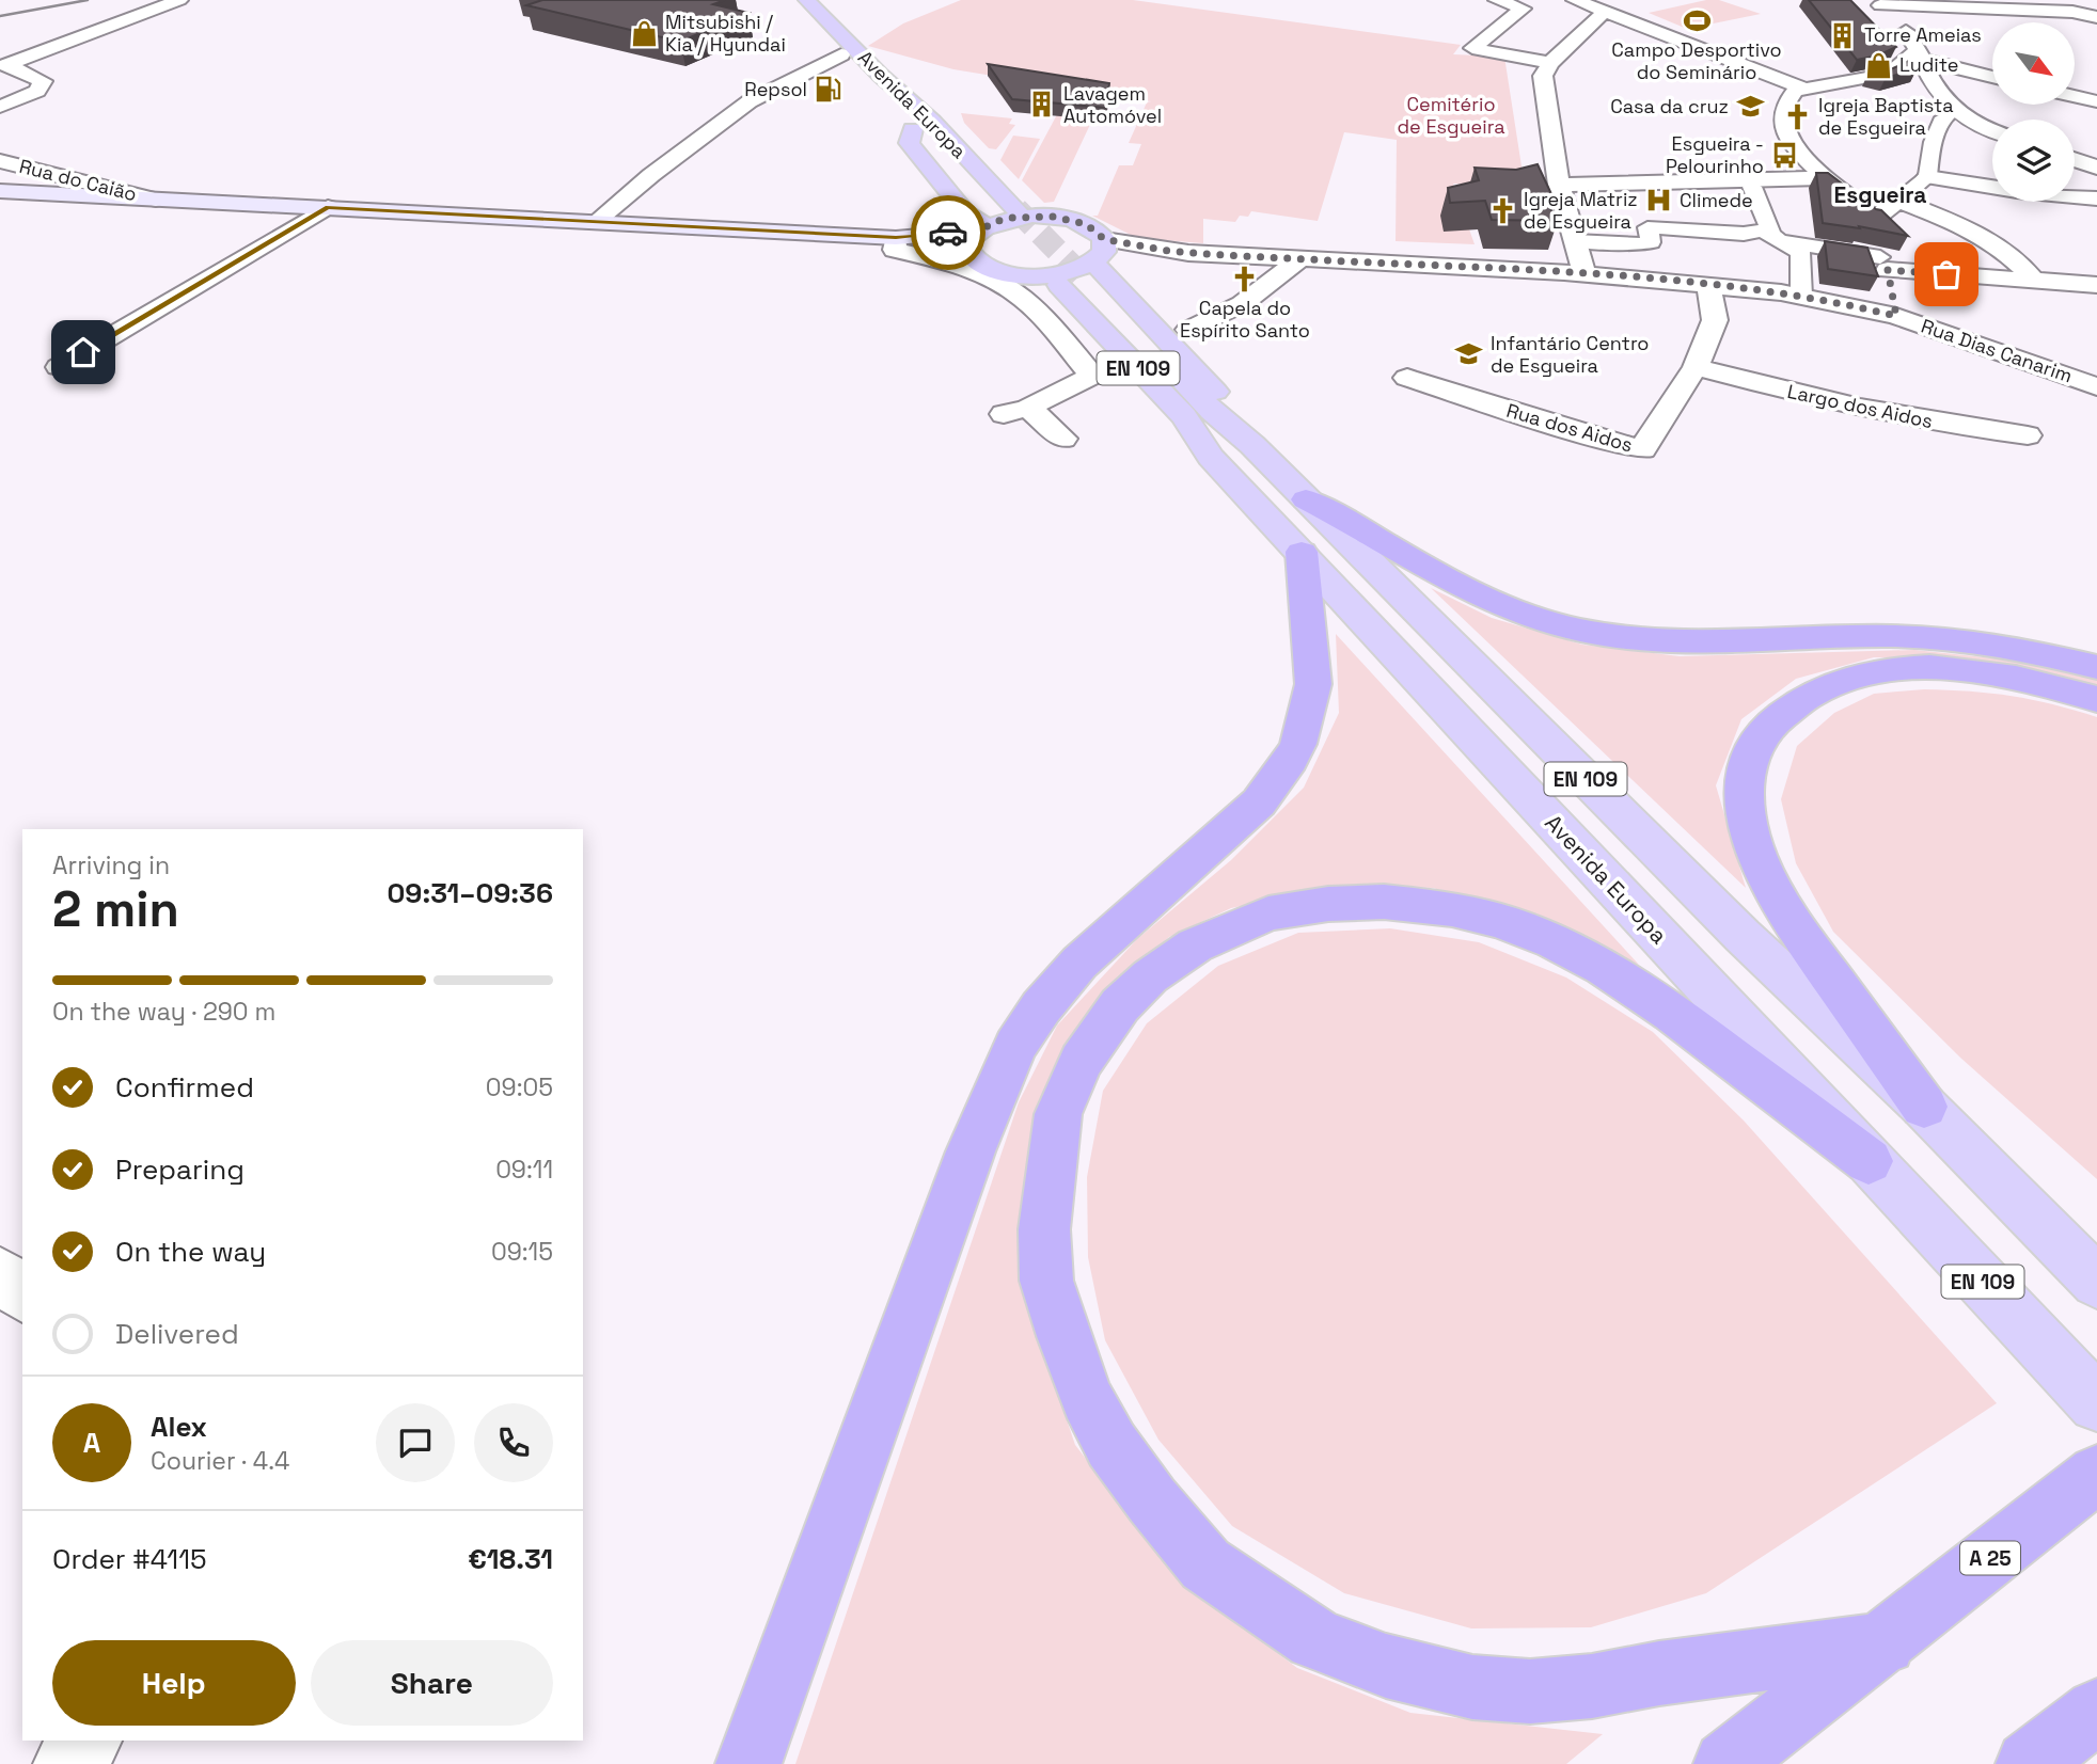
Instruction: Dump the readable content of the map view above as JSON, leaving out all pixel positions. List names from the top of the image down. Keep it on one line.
{"streets":{"highway":["A 25"],"main road":["Avenida Europa","EN 109"],"street":["Rua do Caião","Rua Dias Canarim","Largo dos Aidos","Rua dos Aidos"]},"crossings":[["Avenida Europa","EN 109"],["Rua Dias Canarim","Rua dos Aidos"],["Largo dos Aidos","Rua dos Aidos"]],"districts":["Esgueira"],"parks":["Cemitério de Esgueira"],"places":{"sports":["Campo Desportivo do Seminário"],"shop":["Mitsubishi / Kia / Hyundai","Ludite"],"building":["Torre Ameias","Lavagem Automóvel"],"fuel station":["Repsol"],"school or university":["Casa da cruz","Infantário Centro de Esgueira"],"church":["Igreja Baptista de Esgueira","Igreja Matriz de Esgueira","Capela do Espírito Santo"],"bus stop":["Esgueira - Pelourinho"],"hospital":["Climede"]},"north":"bottom right","page":{"heading":["2 min","Arriving in","09:31–09:36"],"panel":["Alex","Courier · 4.4","Order #4115","€18.31"],"bar":"On the way · 290 m","list":[["Confirmed","09:05"],["Preparing","09:11"],["On the way","09:15"],"Delivered"],"round":"A","buttons":["Help","Share"]}}
